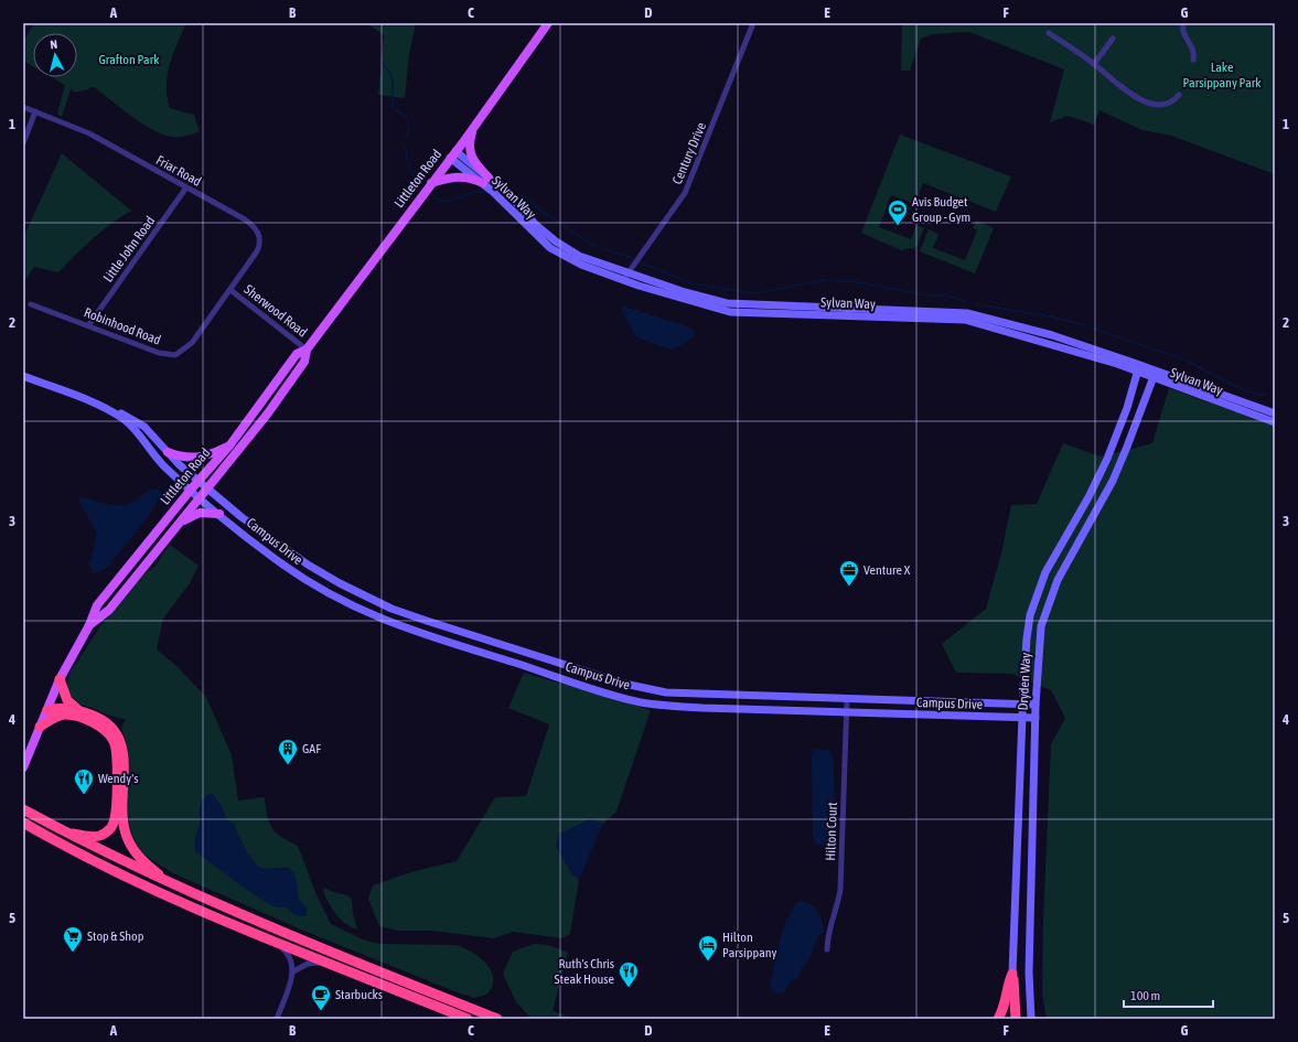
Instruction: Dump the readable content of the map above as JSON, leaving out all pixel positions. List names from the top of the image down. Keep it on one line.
{"streets":{"main road":["Littleton Road"],"street":["Century Drive","Friar Road","Sylvan Way","Little John Road","Sherwood Road","Robinhood Road","Campus Drive","Dryden Way","Hilton Court"]},"crossings":[["Century Drive","Sylvan Way"],["Friar Road","Little John Road"],["Friar Road","Sherwood Road"],["Friar Road","Robinhood Road"],["Littleton Road","Sylvan Way"],["Littleton Road","Sherwood Road"],["Littleton Road","Campus Drive"],["Sylvan Way","Dryden Way"],["Little John Road","Robinhood Road"],["Sherwood Road","Robinhood Road"],["Campus Drive","Dryden Way"],["Campus Drive","Hilton Court"]],"parks":["Grafton Park","Lake Parsippany Park"],"places":{"sports":["Avis Budget Group - Gym"],"office":["Venture X"],"building":["GAF"],"restaurant":["Wendy's","Ruth's Chris Steak House"],"supermarket":["Stop & Shop"],"hotel":["Hilton Parsippany"],"cafe":["Starbucks"]},"scale_bar":"100 m","north":"top","grid":{"columns":["A","B","C","D","E","F","G"],"rows":["1","2","3","4","5"]}}
